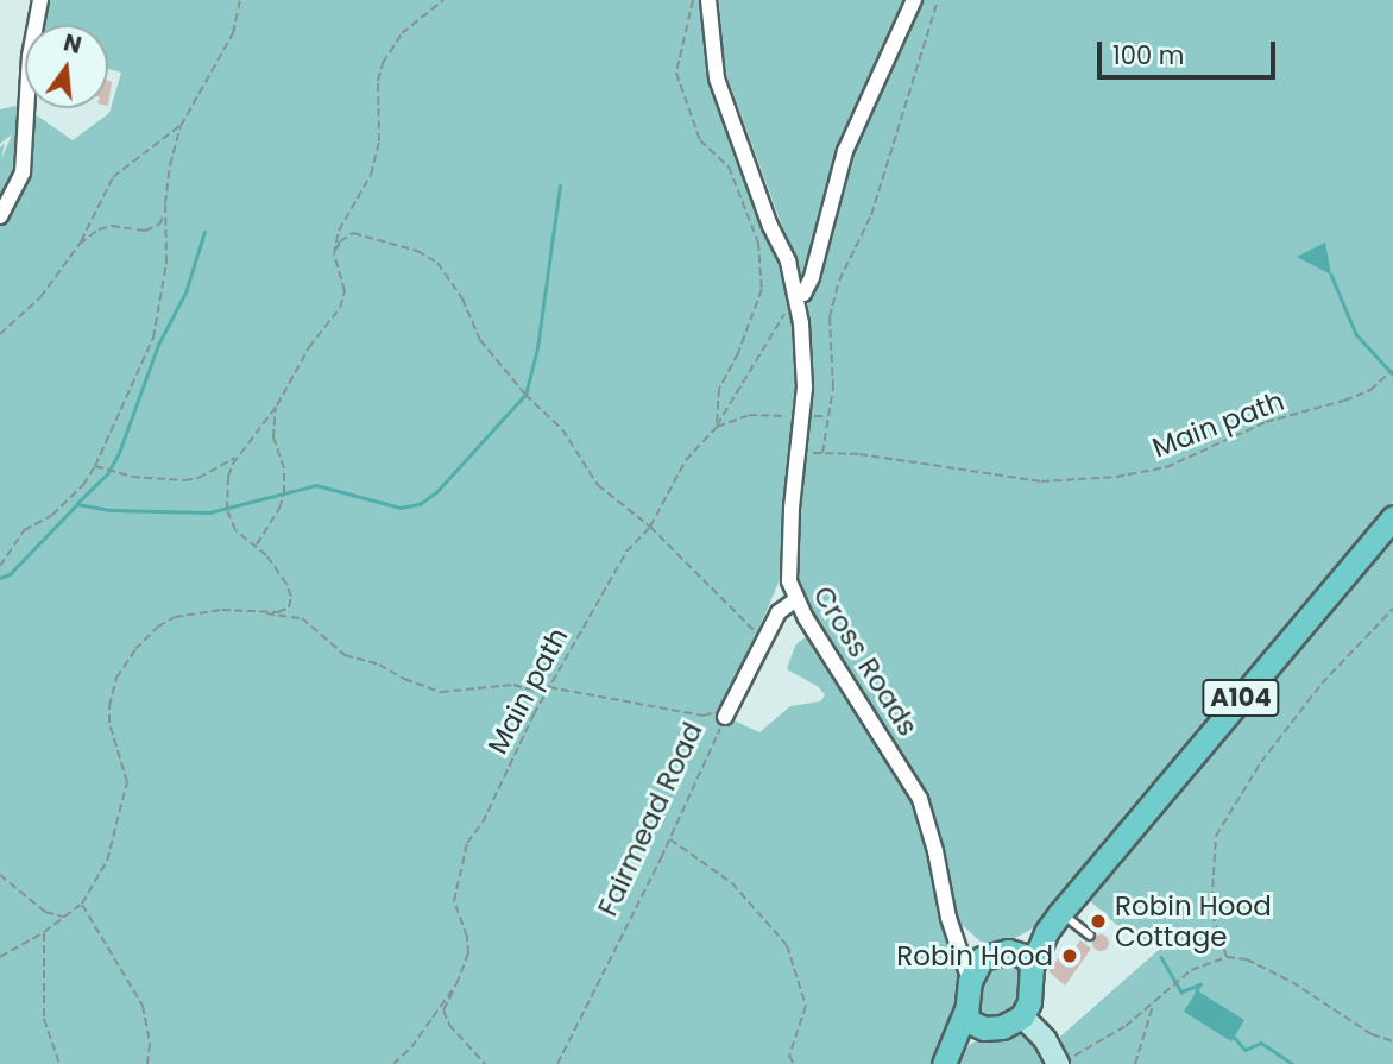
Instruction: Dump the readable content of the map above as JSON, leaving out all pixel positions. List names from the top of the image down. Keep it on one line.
{"streets":{"main road":["A104"],"street":["Cross Roads","Fairmead Road"],"path":["Main path"]},"crossings":[["Main path","Cross Roads"],["Cross Roads","A104"],["Cross Roads","Fairmead Road"]],"places":["Robin Hood Cottage","Robin Hood"],"scale_bar":"100 m","north":"top"}
